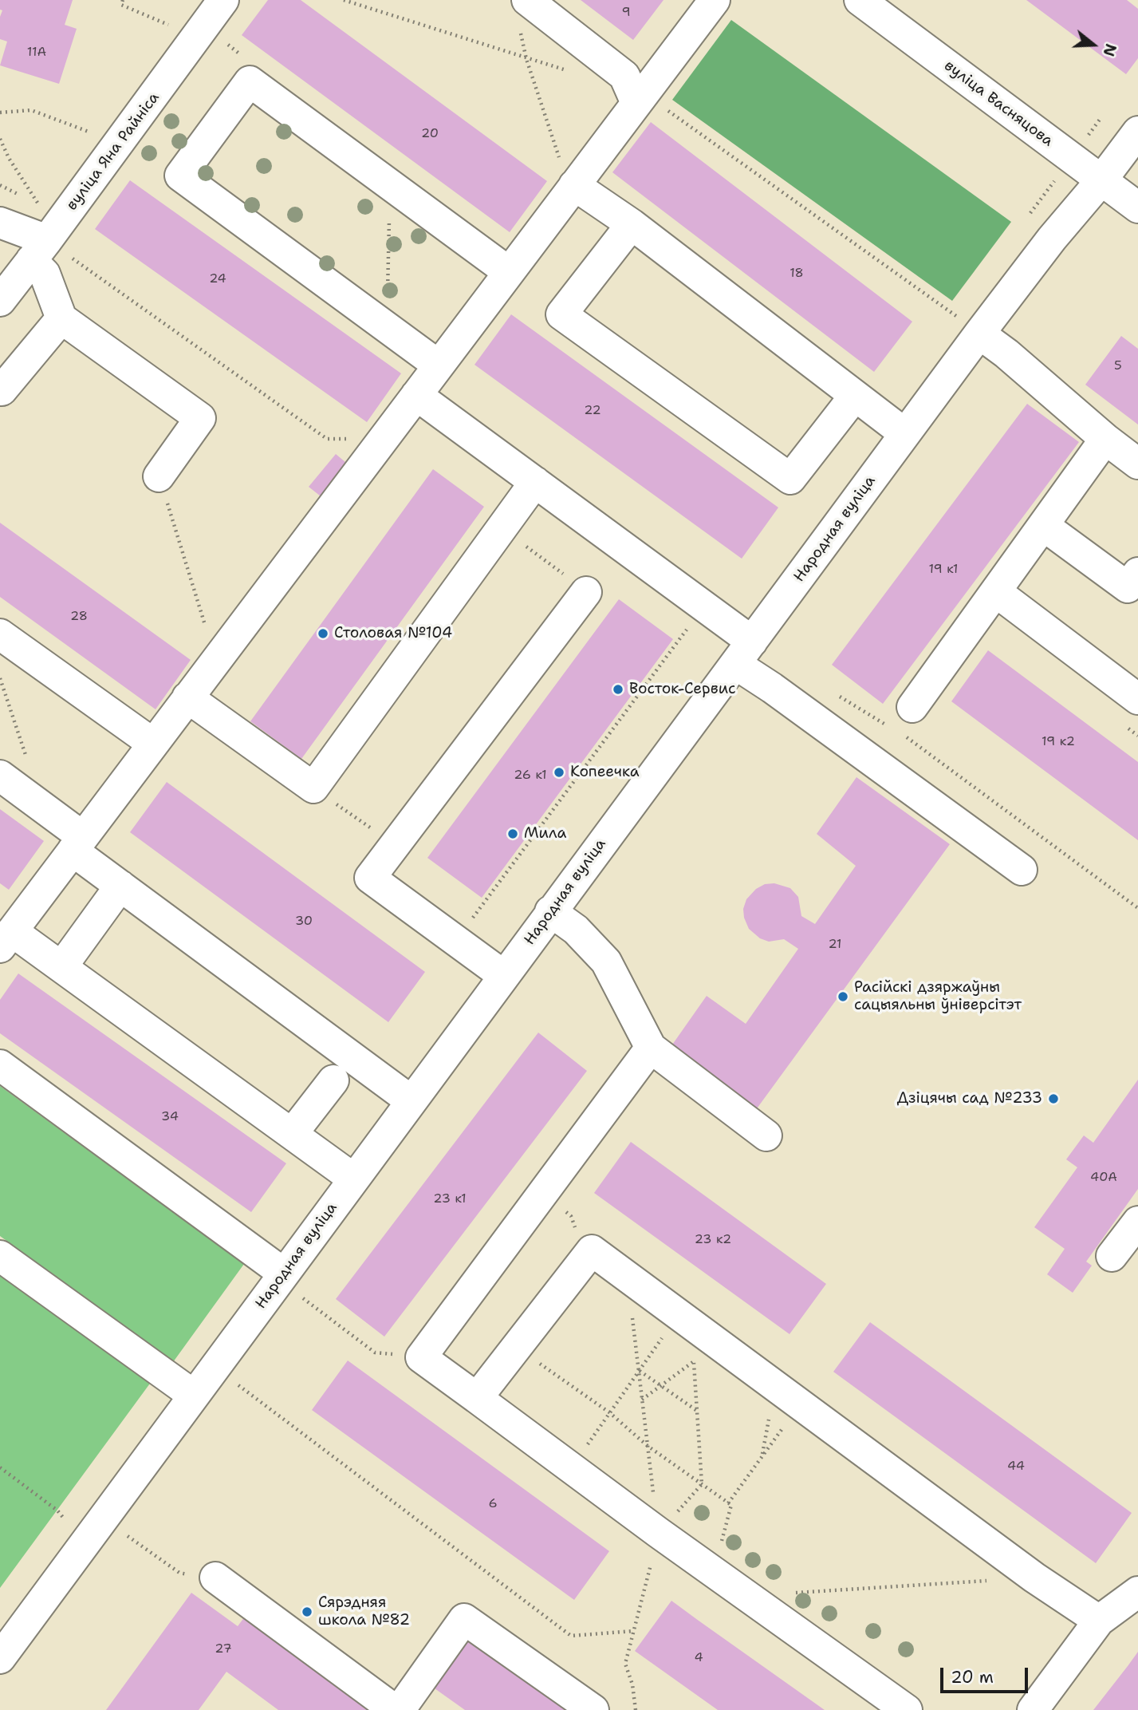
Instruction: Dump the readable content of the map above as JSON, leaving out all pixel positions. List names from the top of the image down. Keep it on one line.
{"streets":{"street":["вуліца Васняцова","вуліца Яна Райніса","Народная вуліца"]},"crossings":[["вуліца Васняцова","Народная вуліца"]],"places":["Столовая №104","Восток-Сервис","Копеечка","Мила","Расійскі дзяржаўны сацыяльны ўніверсітэт","Дзіцячы сад №233","Сярэдняя школа №82"],"house_numbers":["9","11А","20","18","24","5","22","19 к1","28","19 к2","26 к1","30","21","34","40А","23 к1","23 к2","44","6","27","4"],"scale_bar":"20 m","north":"right"}
